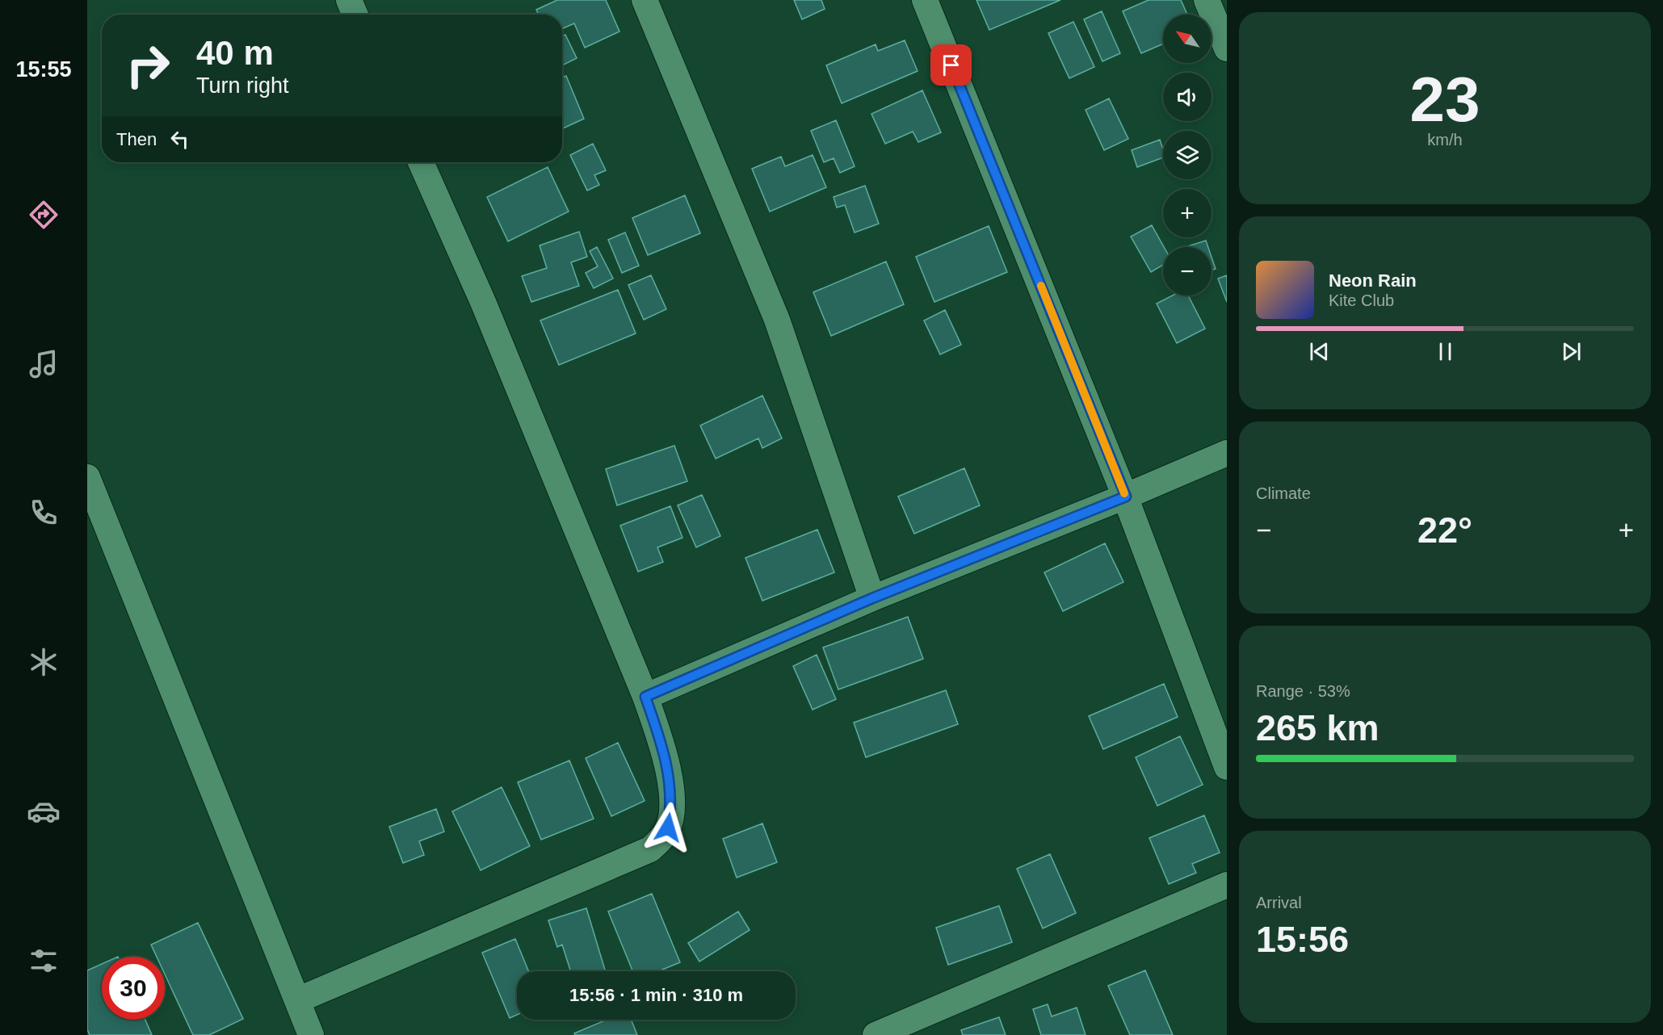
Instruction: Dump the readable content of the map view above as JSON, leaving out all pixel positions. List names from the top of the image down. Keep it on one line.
{"north":"top left","page":{"tabs":"15:55","tile":[["23","km/h"],"Climate",["Range · 53%","265 km"],["Arrival","15:56"]],"map_buttons":["+","−"],"turn":["40 m","Turn right"],"then":"Then","song":["Neon Rain","Kite Club"],"heat":["−","22°","+"],"limit":"30","trip":"15:56 · 1 min · 310 m"}}
